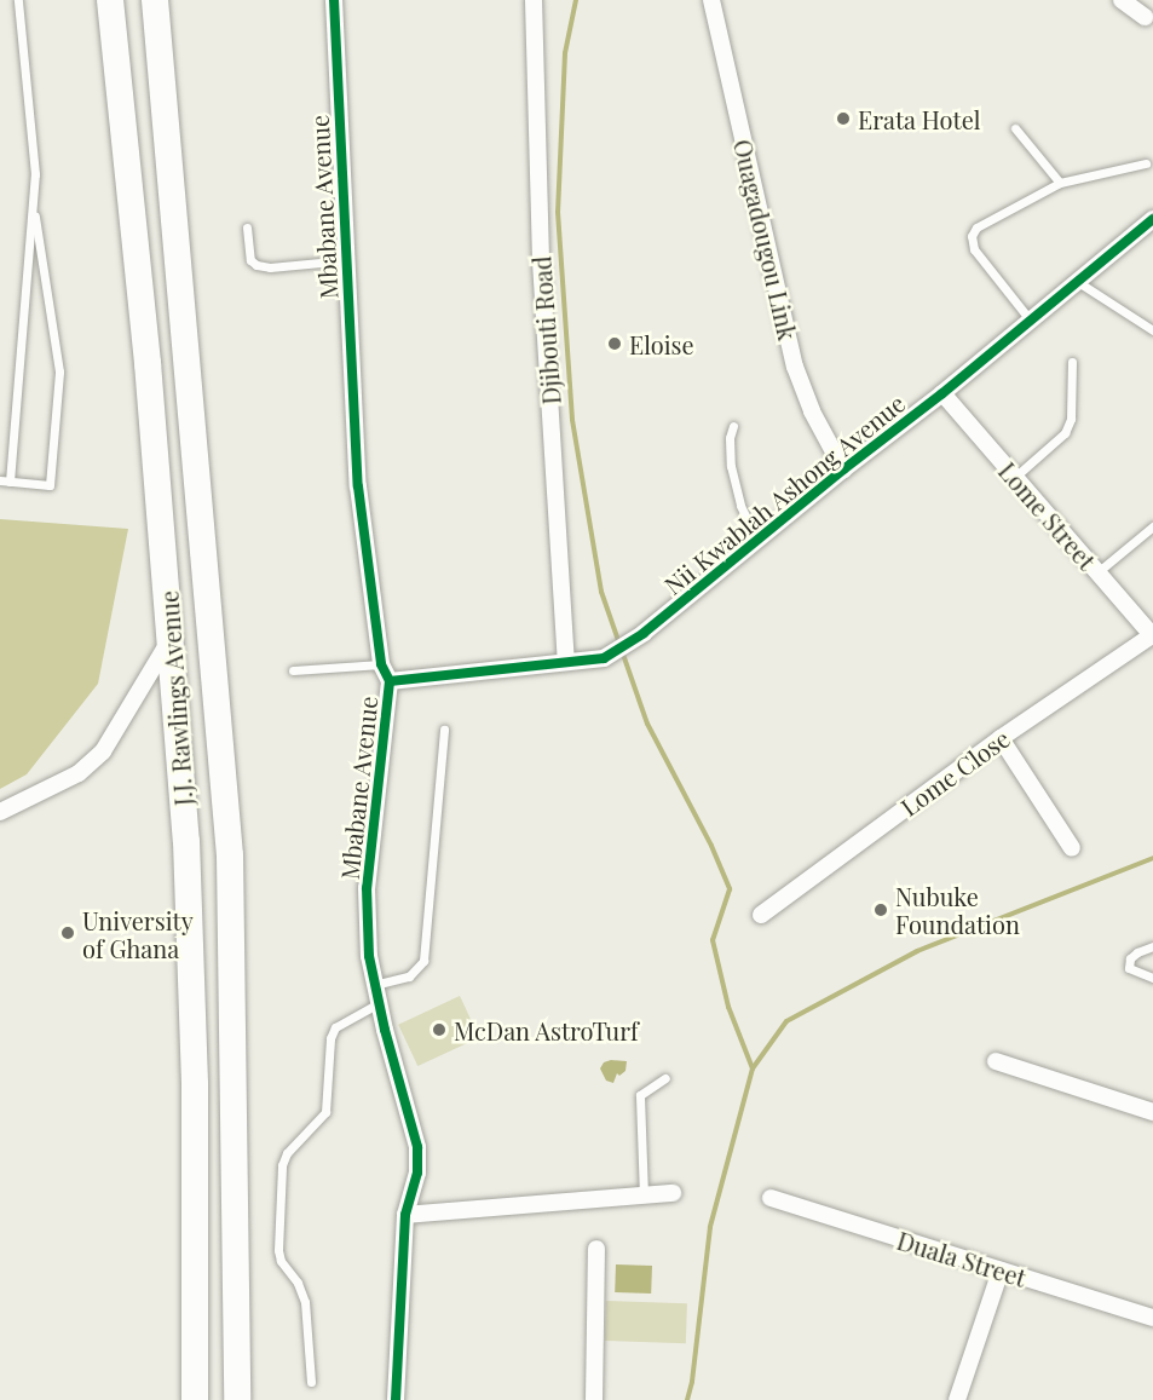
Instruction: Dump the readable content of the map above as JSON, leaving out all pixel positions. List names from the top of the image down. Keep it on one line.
{"streets":{"highway":["J.J. Rawlings Avenue"],"street":["Mbabane Avenue","Ouagadougou Link","Djibouti Road","Nii Kwablah Ashong Avenue","Lome Street","Lome Close","Duala Street"]},"crossings":[["Mbabane Avenue","Nii Kwablah Ashong Avenue"],["Ouagadougou Link","Nii Kwablah Ashong Avenue"],["Djibouti Road","Nii Kwablah Ashong Avenue"],["Nii Kwablah Ashong Avenue","Lome Street"],["Lome Street","Lome Close"]],"places":["Erata Hotel","Eloise","Nubuke Foundation","University of Ghana","McDan AstroTurf"]}
